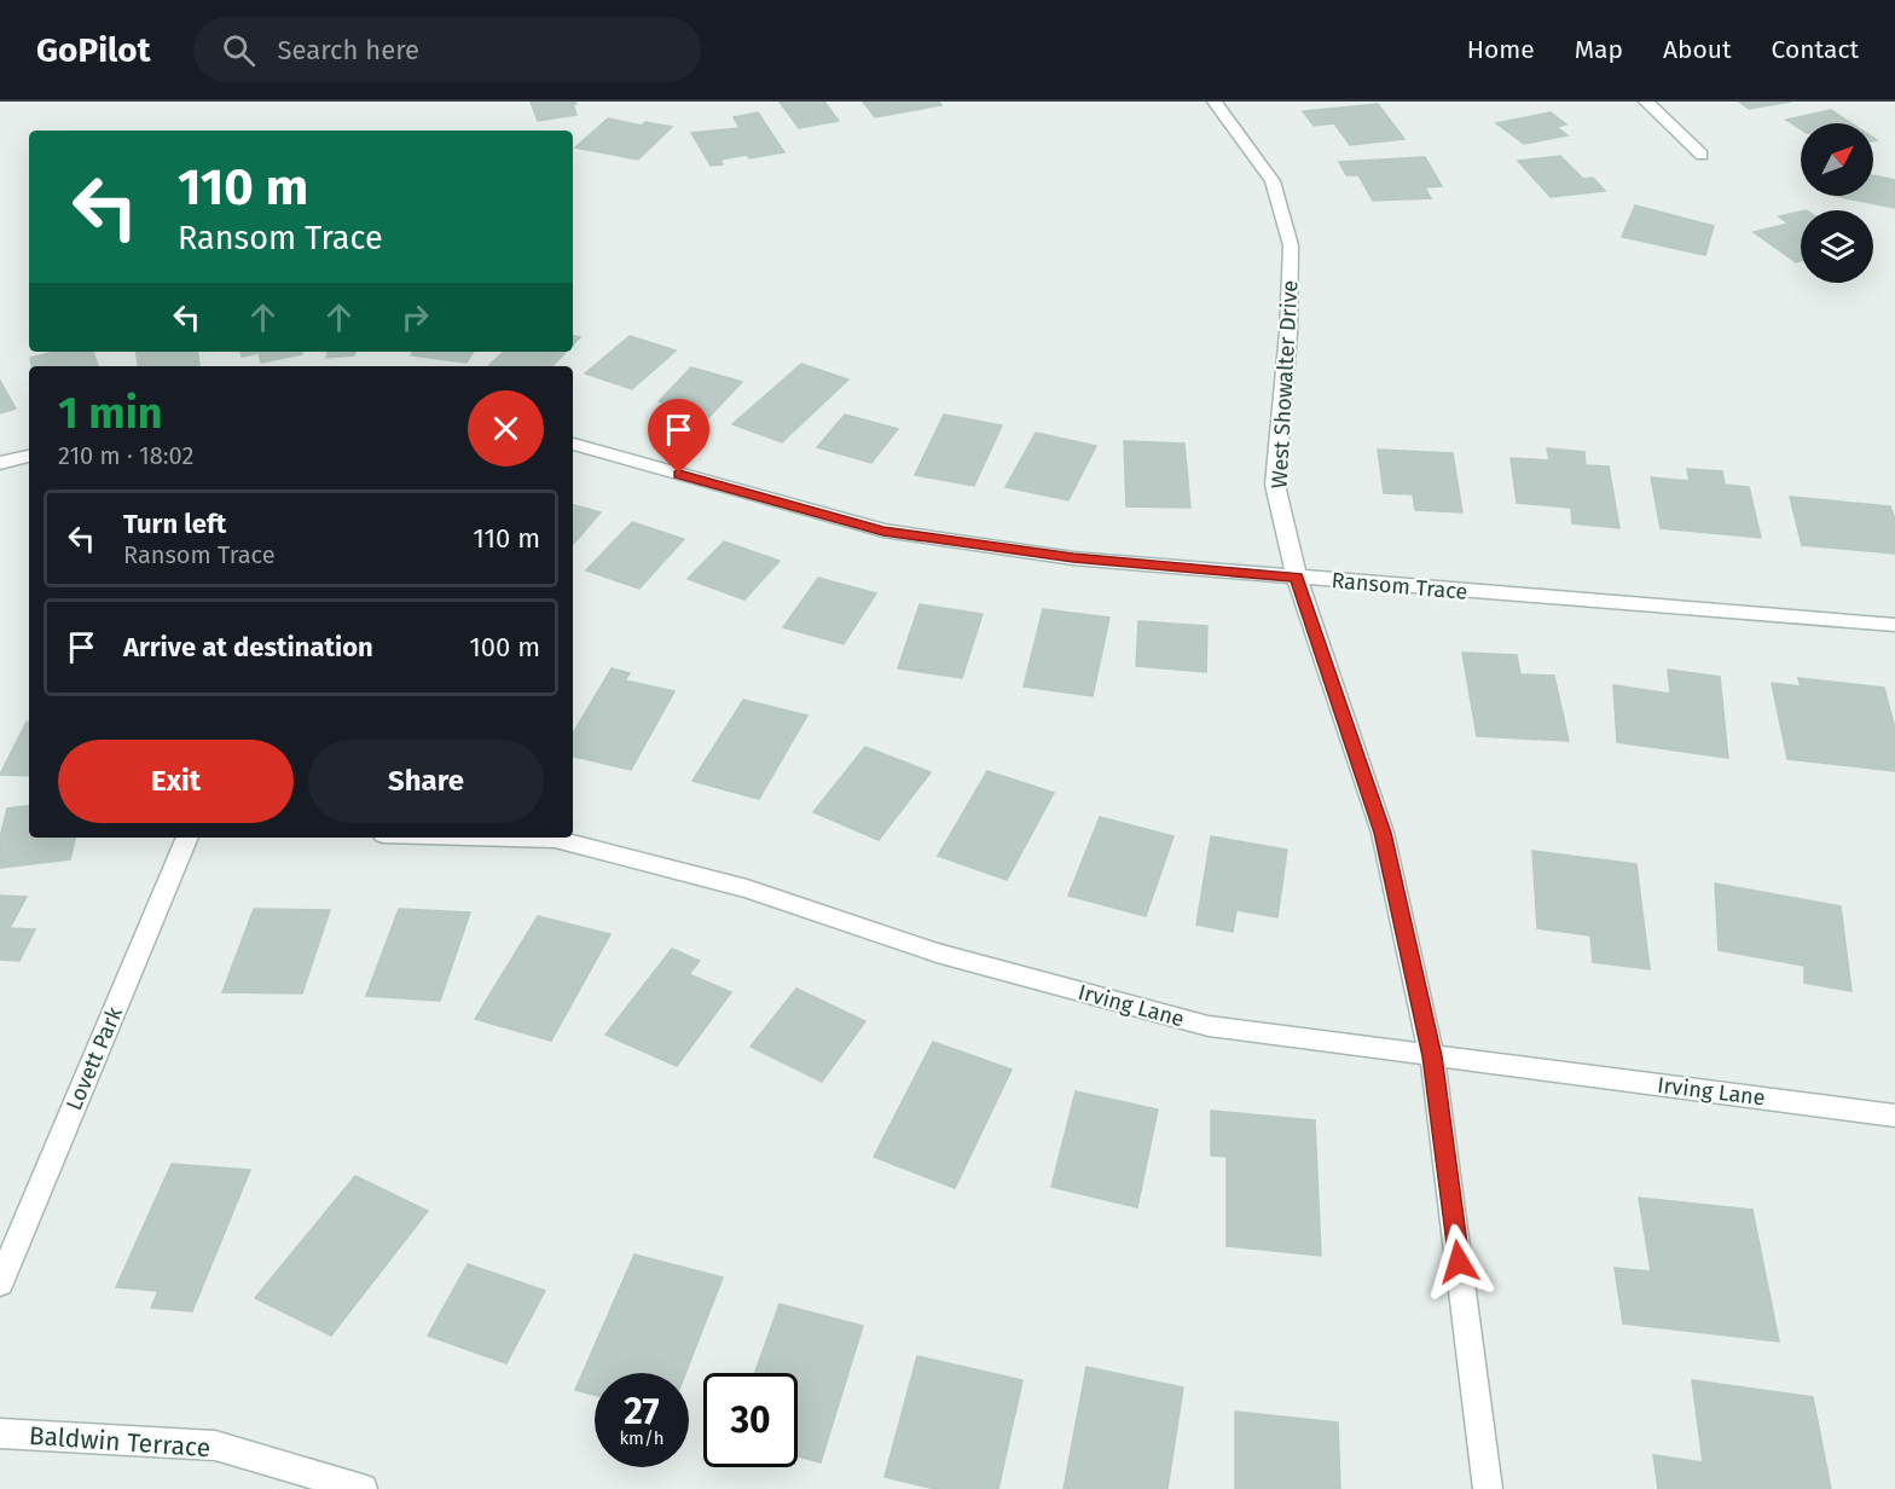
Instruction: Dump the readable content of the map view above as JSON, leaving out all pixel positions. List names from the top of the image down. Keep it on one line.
{"streets":{"street":["West Showalter Drive","Ransom Trace","Irving Lane","Lovett Park","Baldwin Terrace"]},"crossings":[["West Showalter Drive","Ransom Trace"],["West Showalter Drive","Irving Lane"]],"north":"top right","page":{"header":"GoPilot","search":"Search here","nav":["Home","Map","About","Contact"],"turn":["110 m","Ransom Trace"],"heading":["1 min","210 m · 18:02"],"list":[{"name":"Turn left","note":"Ransom Trace","value":"110 m"},{"name":"Arrive at destination","value":"100 m"}],"buttons":["Exit","Share"],"speed":"27 km/h","limit":"30"}}
